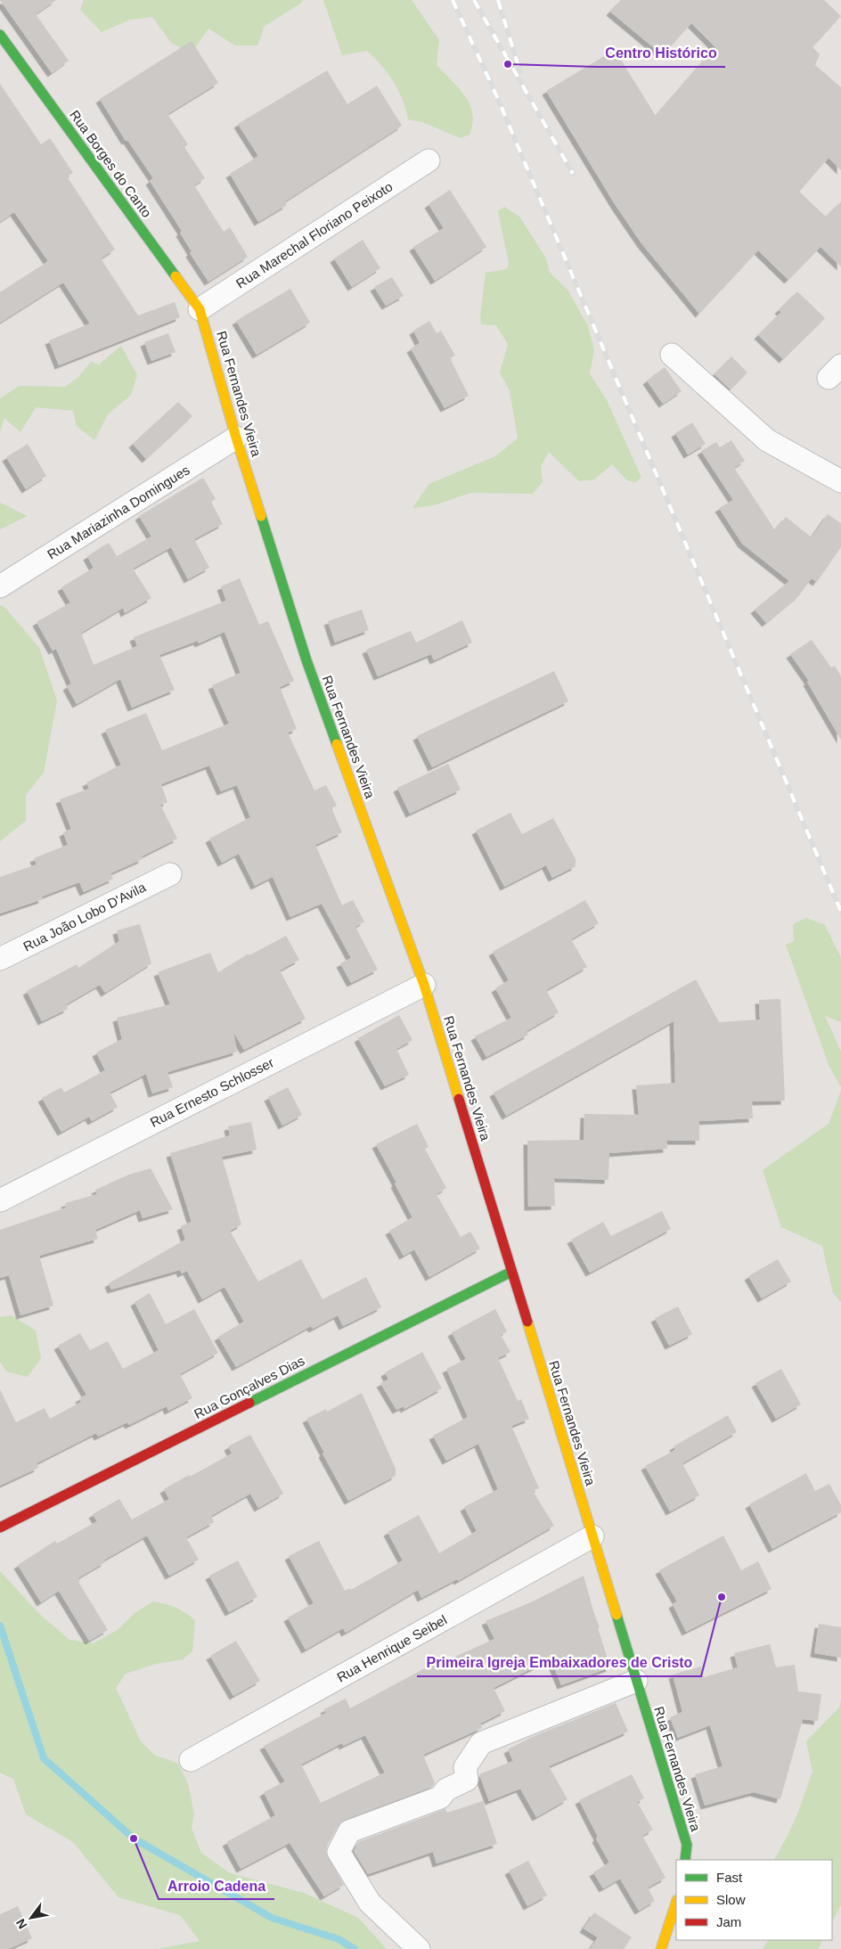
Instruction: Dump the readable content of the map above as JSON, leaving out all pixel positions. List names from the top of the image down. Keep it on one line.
{"streets":{"street":["Rua Borges do Canto","Rua Marechal Floriano Peixoto","Rua Fernandes Vieira","Rua Mariazinha Domingues","Rua João Lobo D'Avila","Rua Ernesto Schlosser","Rua Gonçalves Dias","Rua Henrique Seibel"]},"crossings":[["Rua Borges do Canto","Rua Marechal Floriano Peixoto"],["Rua Borges do Canto","Rua Fernandes Vieira"],["Rua Marechal Floriano Peixoto","Rua Fernandes Vieira"],["Rua Fernandes Vieira","Rua Mariazinha Domingues"],["Rua Fernandes Vieira","Rua Ernesto Schlosser"],["Rua Fernandes Vieira","Rua Gonçalves Dias"],["Rua Fernandes Vieira","Rua Henrique Seibel"]],"places":["Centro Histórico","Primeira Igreja Embaixadores de Cristo","Arroio Cadena"],"legend":["Fast","Slow","Jam"],"north":"bottom left"}
